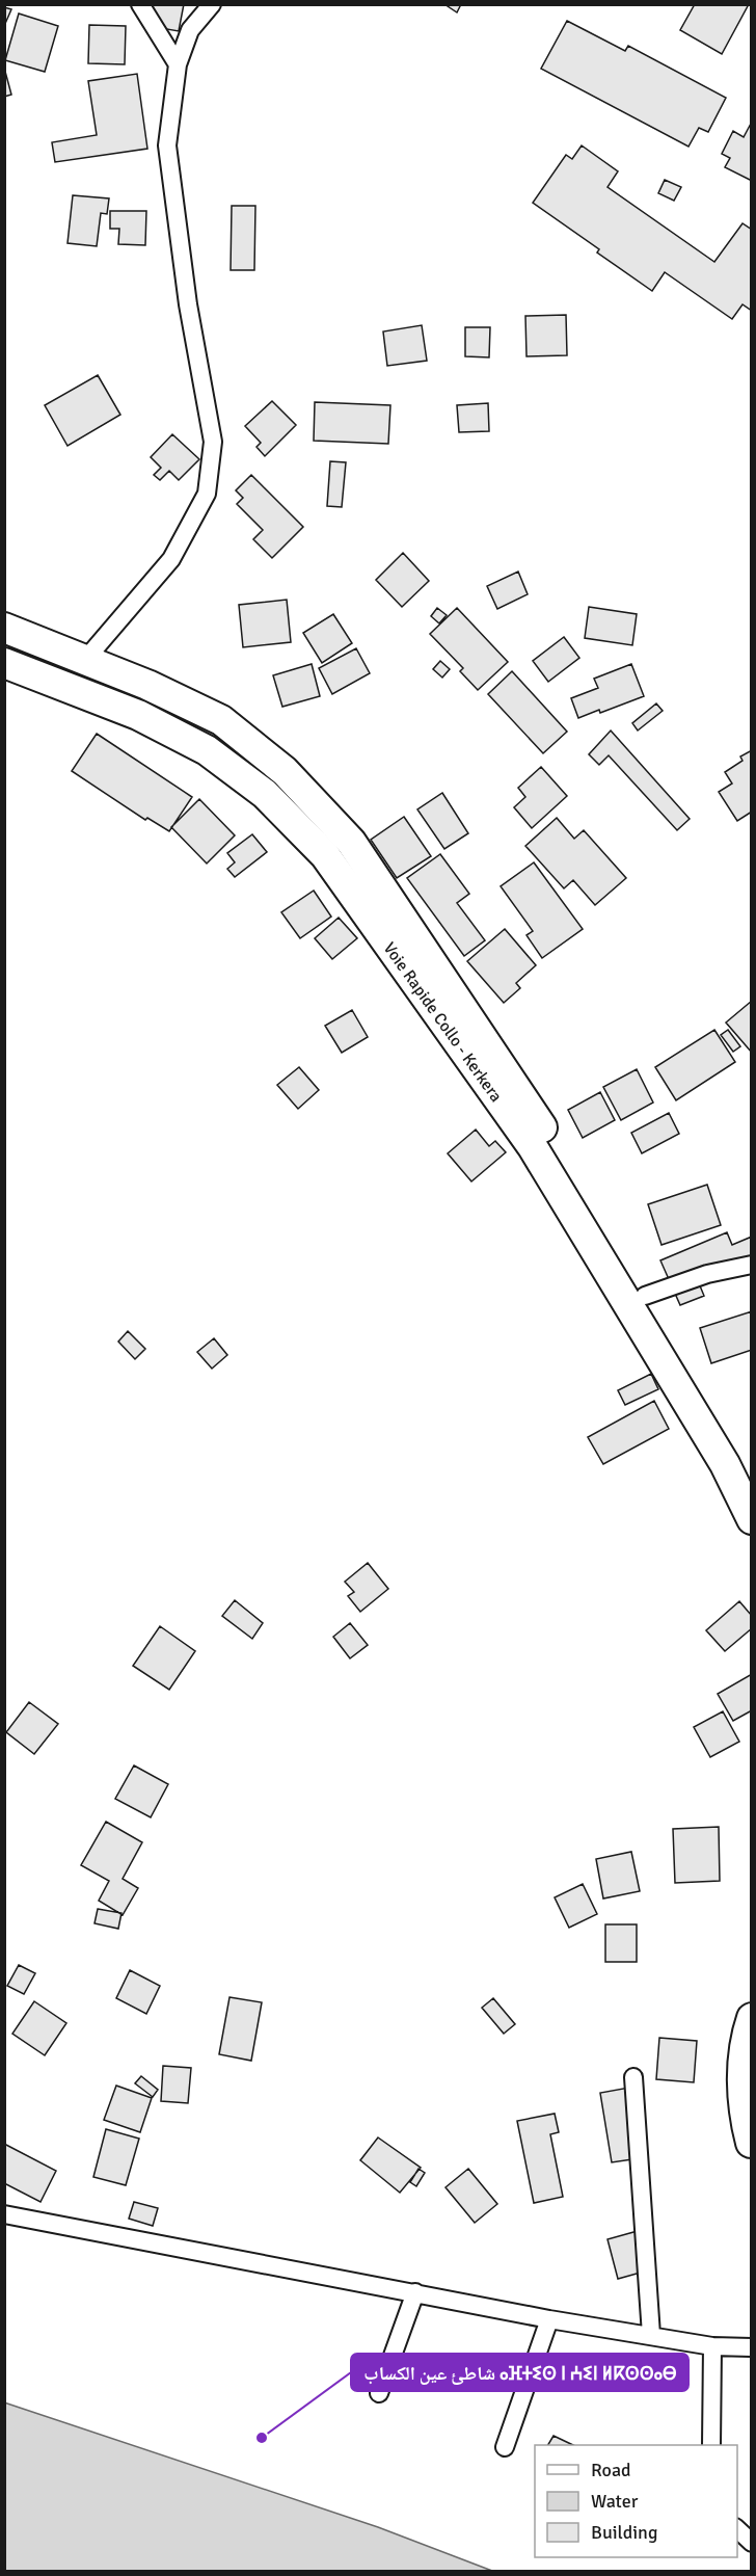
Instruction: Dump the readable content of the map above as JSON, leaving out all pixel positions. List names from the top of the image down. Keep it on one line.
{"streets":{"highway":["Voie Rapide Collo - Kerkera"]},"places":["شاطئ عين الكساب ⴰⴼⵜⵉⵙ ⵏ ⵄⵉⵏ ⵍⴽⵙⵙⴰⴱ"],"legend":["Road","Water","Building"]}
